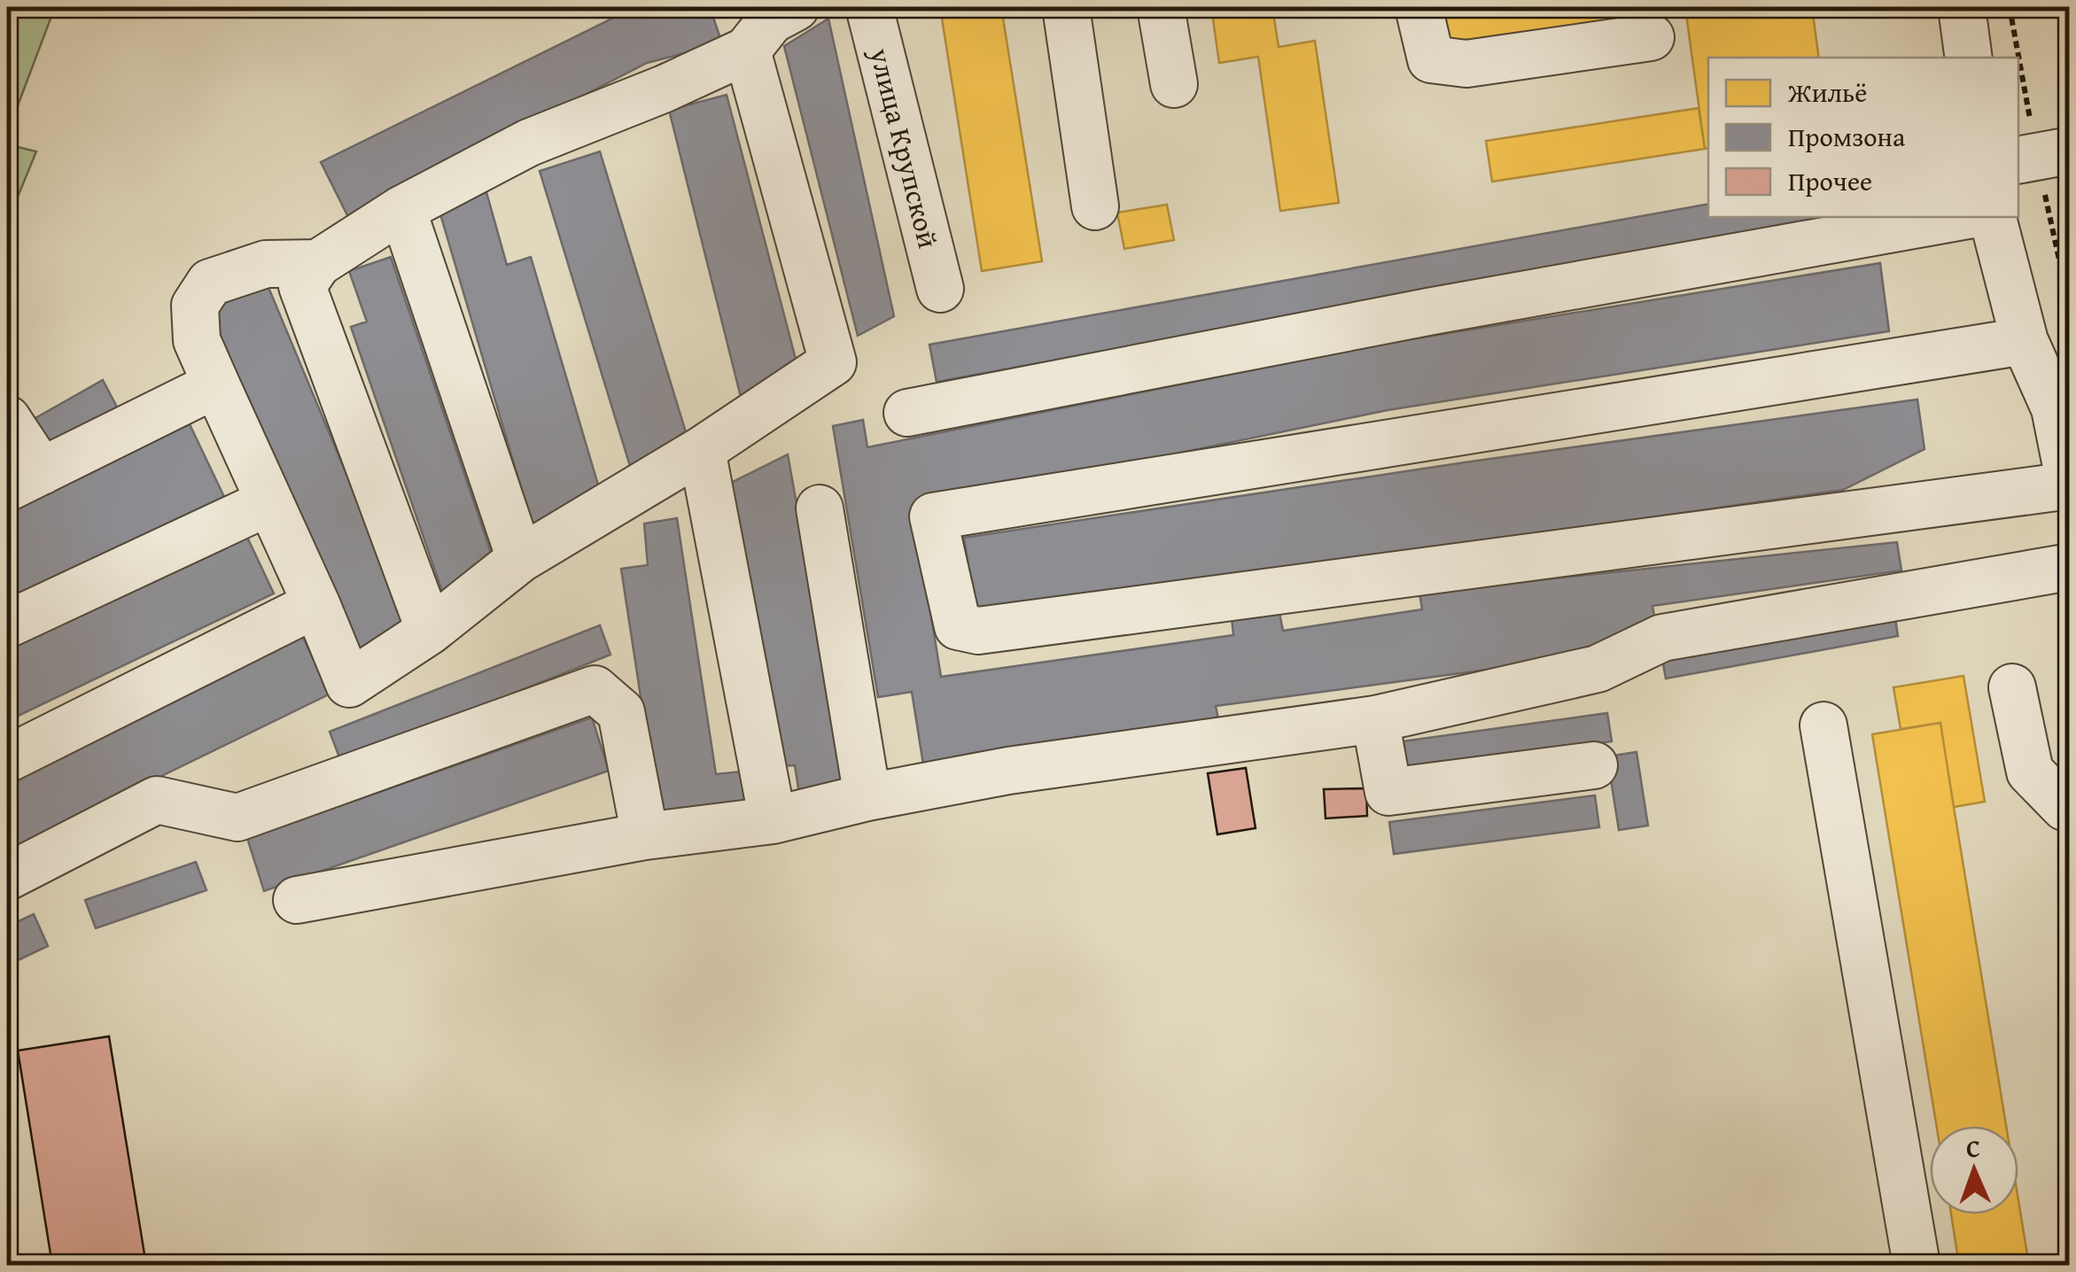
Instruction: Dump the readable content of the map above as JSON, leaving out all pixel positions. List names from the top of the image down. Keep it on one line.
{"streets":{"street":["улица Крупской"]},"legend":["Жильё","Промзона","Прочее"],"north":"top"}
